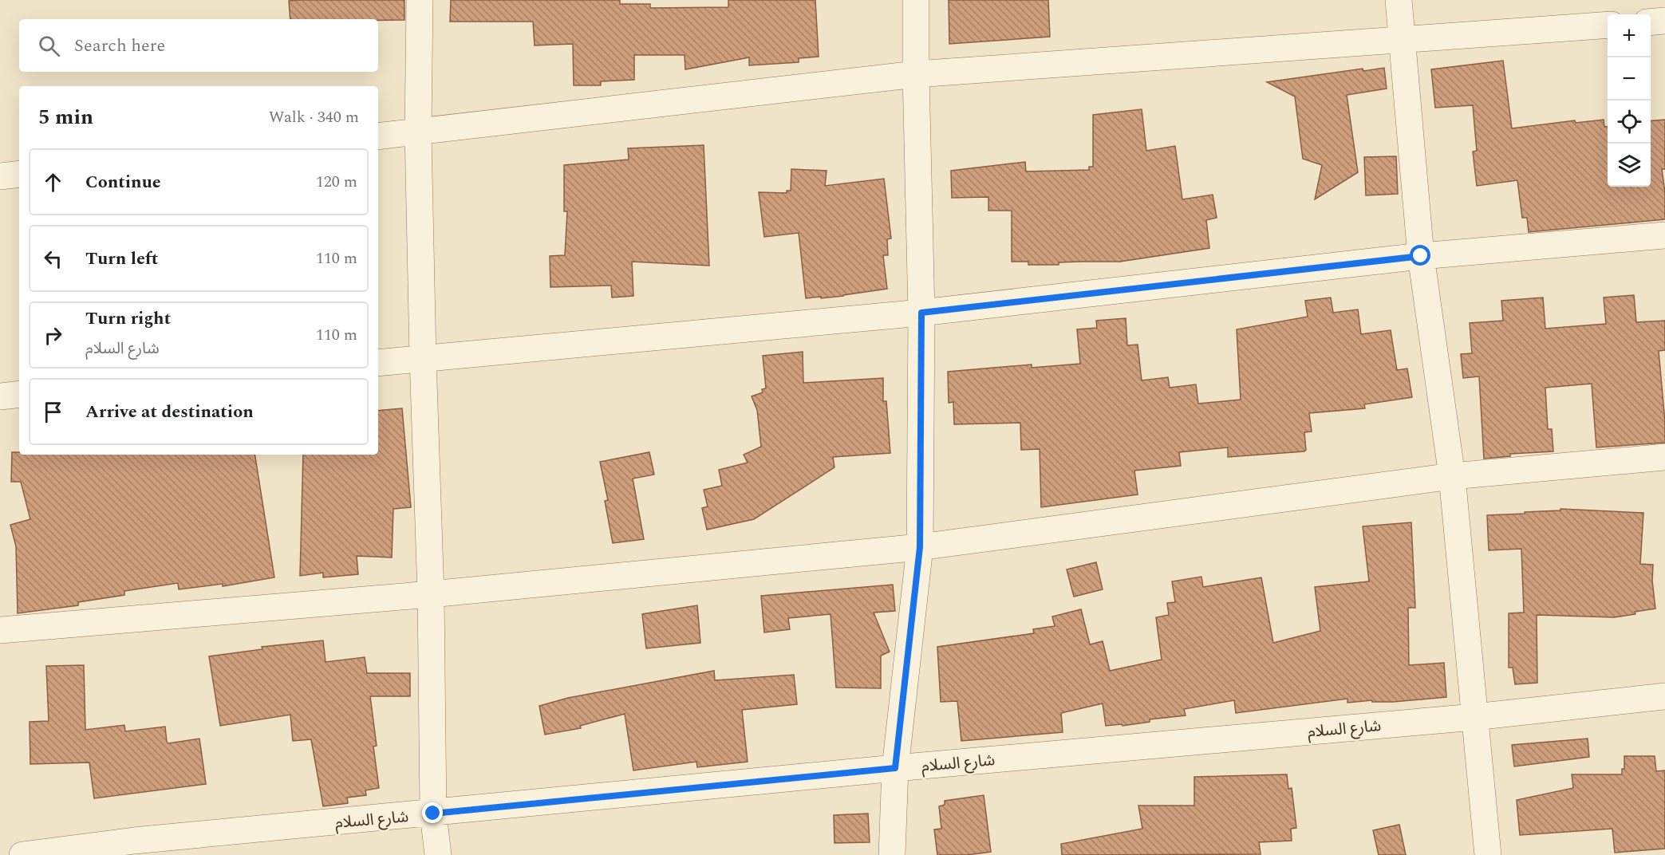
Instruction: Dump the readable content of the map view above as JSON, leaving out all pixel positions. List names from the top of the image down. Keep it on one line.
{"streets":{"street":["شارع السلام"]},"page":{"map_buttons":["+","−"],"search":"Search here","heading":["5 min","Walk · 340 m"],"list":[["Continue","120 m"],["Turn left","110 m"],["Turn right","شارع السلام","110 m"],"Arrive at destination"]}}
